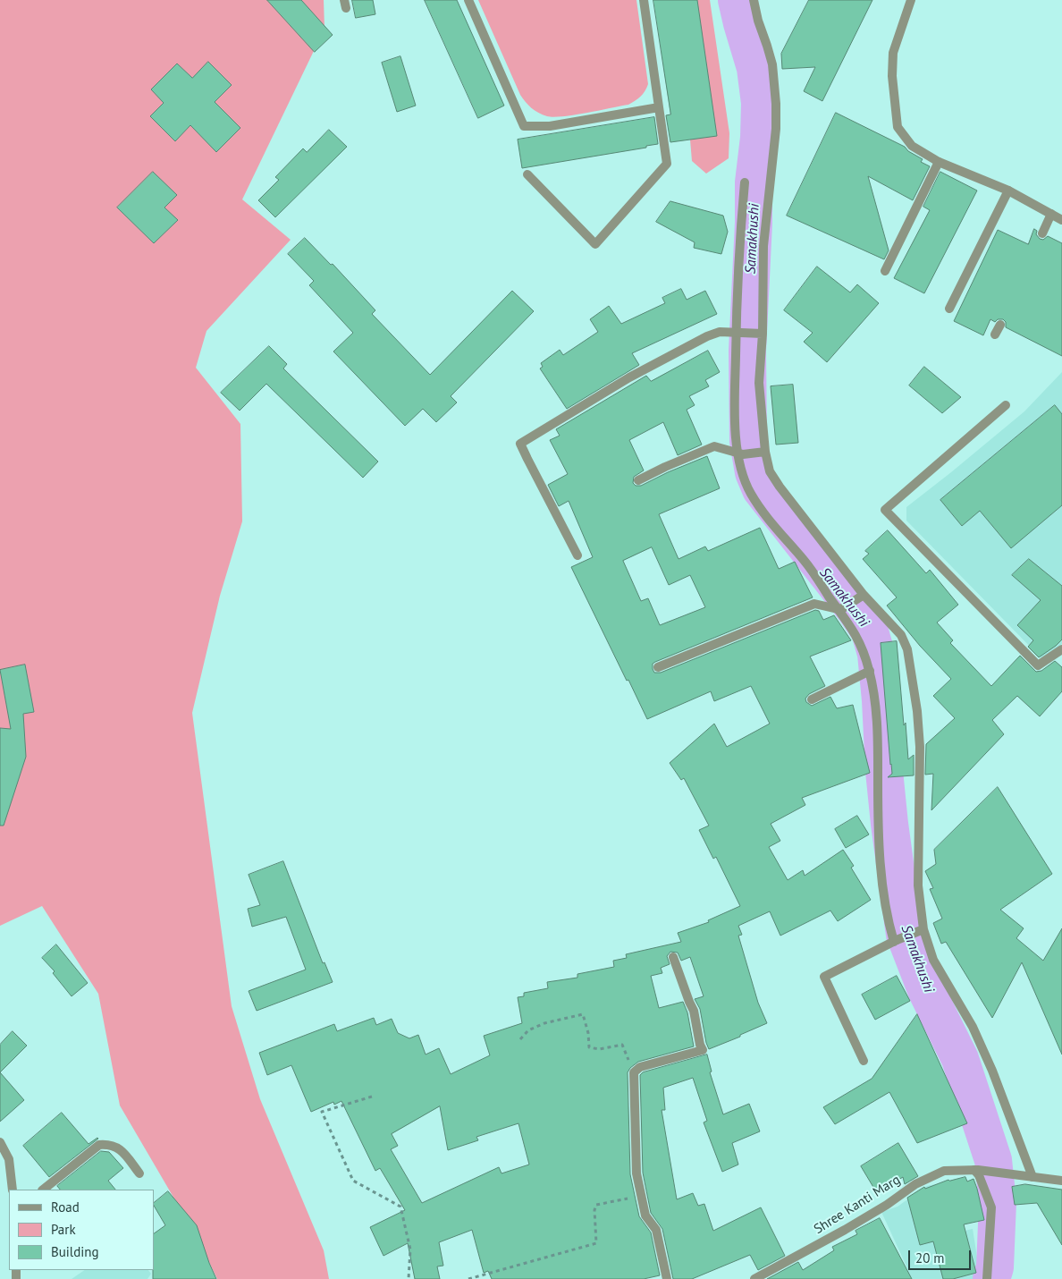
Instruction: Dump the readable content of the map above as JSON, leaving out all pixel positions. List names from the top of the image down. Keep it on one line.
{"streets":{"street":["Shree Kanti Marg"]},"water":["Samakhushi"],"legend":["Road","Park","Building"],"scale_bar":"20 m"}
